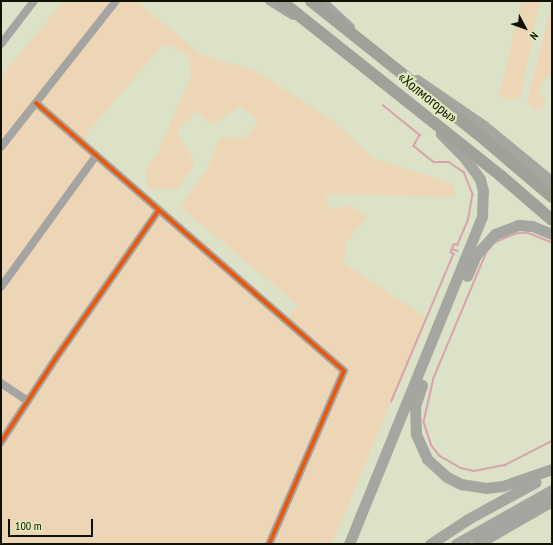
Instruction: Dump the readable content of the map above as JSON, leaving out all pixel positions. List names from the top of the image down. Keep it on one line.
{"streets":{"highway":["«Холмогоры»"]},"scale_bar":"100 m","north":"bottom right"}
